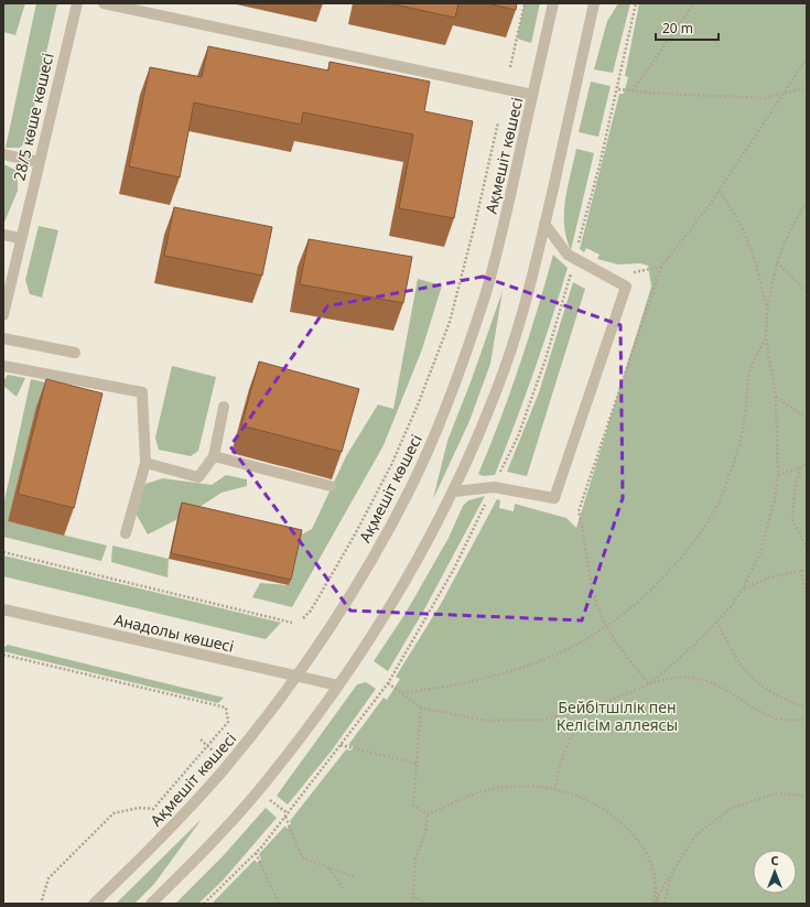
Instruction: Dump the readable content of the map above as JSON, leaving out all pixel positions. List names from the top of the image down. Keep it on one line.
{"streets":{"street":["28/5 көше көшесі","Ақмешіт көшесі","Анадолы көшесі"]},"crossings":[["Ақмешіт көшесі","Анадолы көшесі"]],"parks":["Бейбітшілік пен Келісім аллеясы"],"scale_bar":"20 m","north":"top"}
